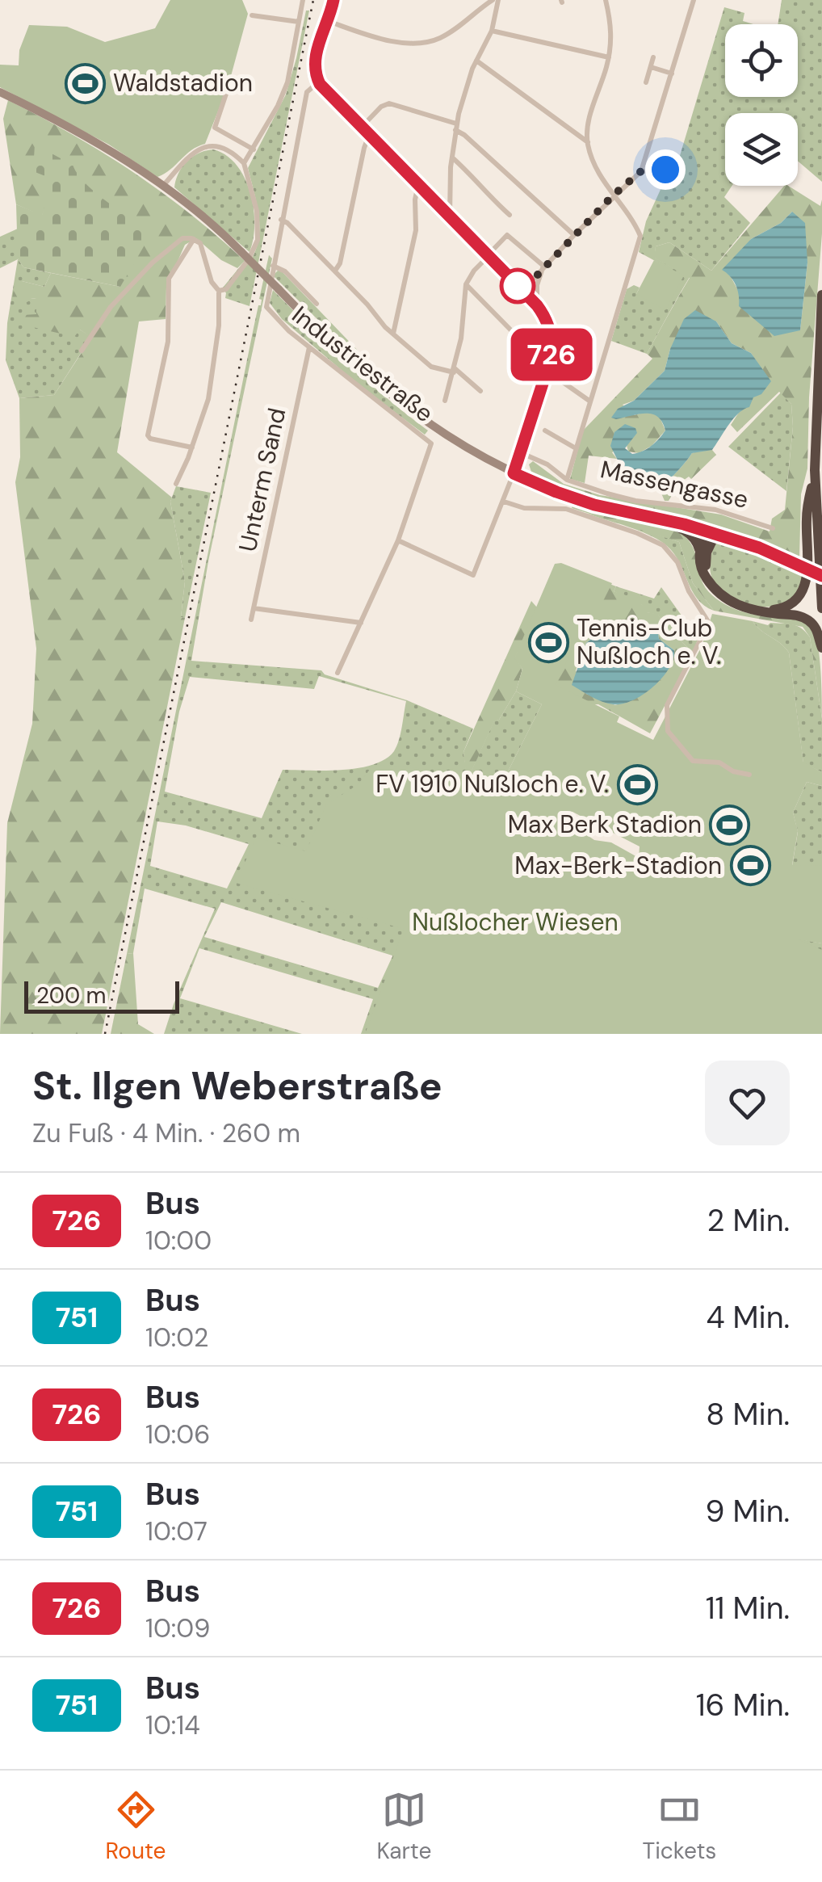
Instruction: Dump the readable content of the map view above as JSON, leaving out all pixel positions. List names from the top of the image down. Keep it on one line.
{"streets":{"street":["Industriestraße","Unterm Sand","Massengasse"]},"crossings":[["Industriestraße","Unterm Sand"]],"parks":["Nußlocher Wiesen"],"places":{"sports":["Waldstadion","Tennis-Club Nußloch e. V.","FV 1910 Nußloch e. V.","Max Berk Stadion","Max-Berk-Stadion"]},"lines":["bus line 726"],"scale_bar":"200 m","page":{"on_map":"726","scale":"200 m","heading":["St. Ilgen Weberstraße","Zu Fuß · 4 Min. · 260 m"],"list":[{"mark":"726","name":"Bus","note":"10:00","value":"2 Min."},{"mark":"751","name":"Bus","note":"10:02","value":"4 Min."},{"mark":"726","name":"Bus","note":"10:06","value":"8 Min."},{"mark":"751","name":"Bus","note":"10:07","value":"9 Min."},{"mark":"726","name":"Bus","note":"10:09","value":"11 Min."},{"mark":"751","name":"Bus","note":"10:14","value":"16 Min."}],"tabs":["Route","Karte","Tickets"]}}
